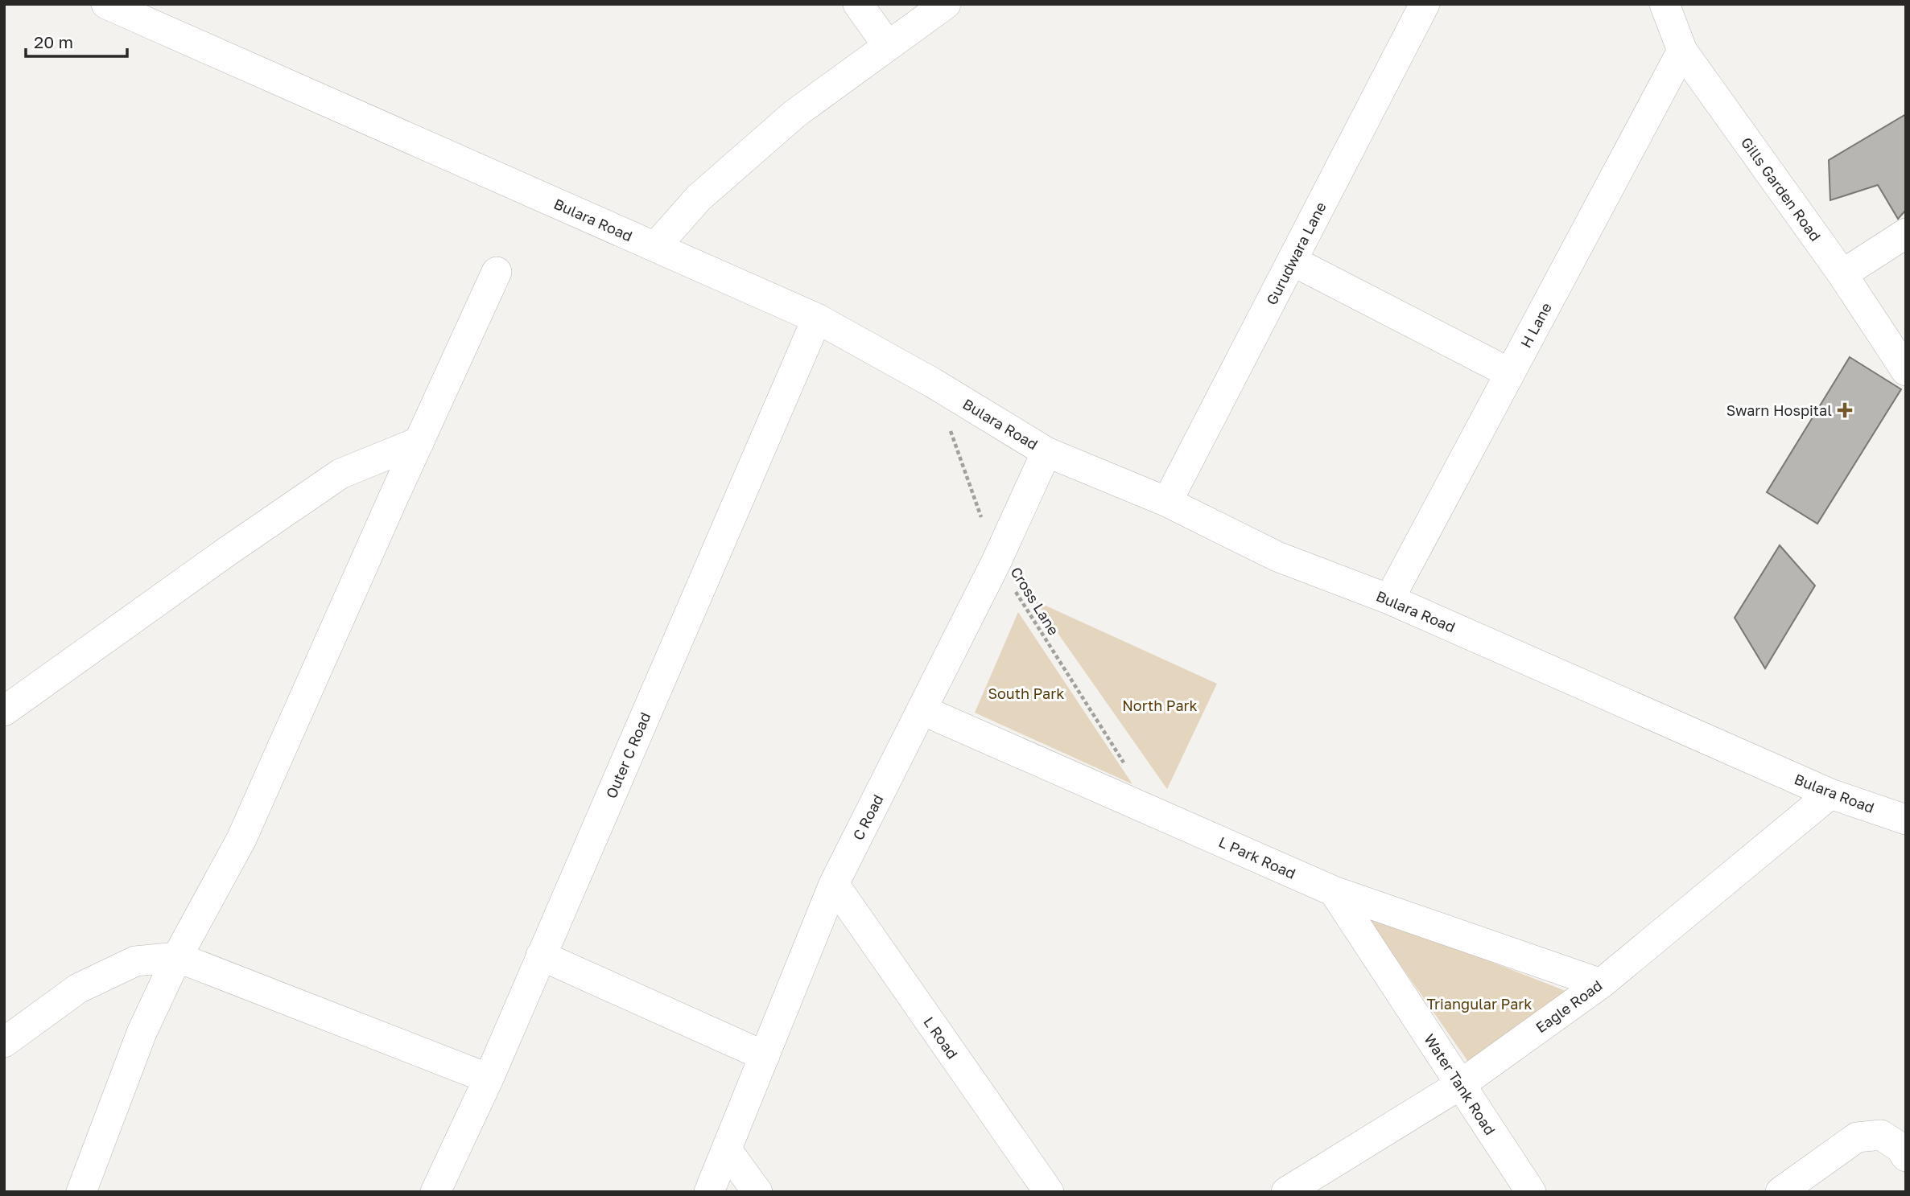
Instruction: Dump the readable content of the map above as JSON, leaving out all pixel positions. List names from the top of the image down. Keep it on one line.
{"streets":{"street":["Gills Garden Road","Bulara Road","Gurudwara Lane","H Lane","Outer C Road","C Road","L Park Road","Eagle Road","L Road","Water Tank Road"],"path":["Cross Lane"]},"crossings":[["Gills Garden Road","H Lane"],["Bulara Road","Gurudwara Lane"],["Bulara Road","H Lane"],["Bulara Road","Cross Lane"],["Bulara Road","Outer C Road"],["Bulara Road","C Road"],["Bulara Road","Eagle Road"],["Cross Lane","C Road"],["C Road","L Park Road"],["C Road","L Road"],["L Park Road","Eagle Road"],["L Park Road","Water Tank Road"],["Eagle Road","Water Tank Road"]],"parks":["South Park","North Park","Triangular Park"],"places":{"health":["Swarn Hospital"]},"scale_bar":"20 m"}
